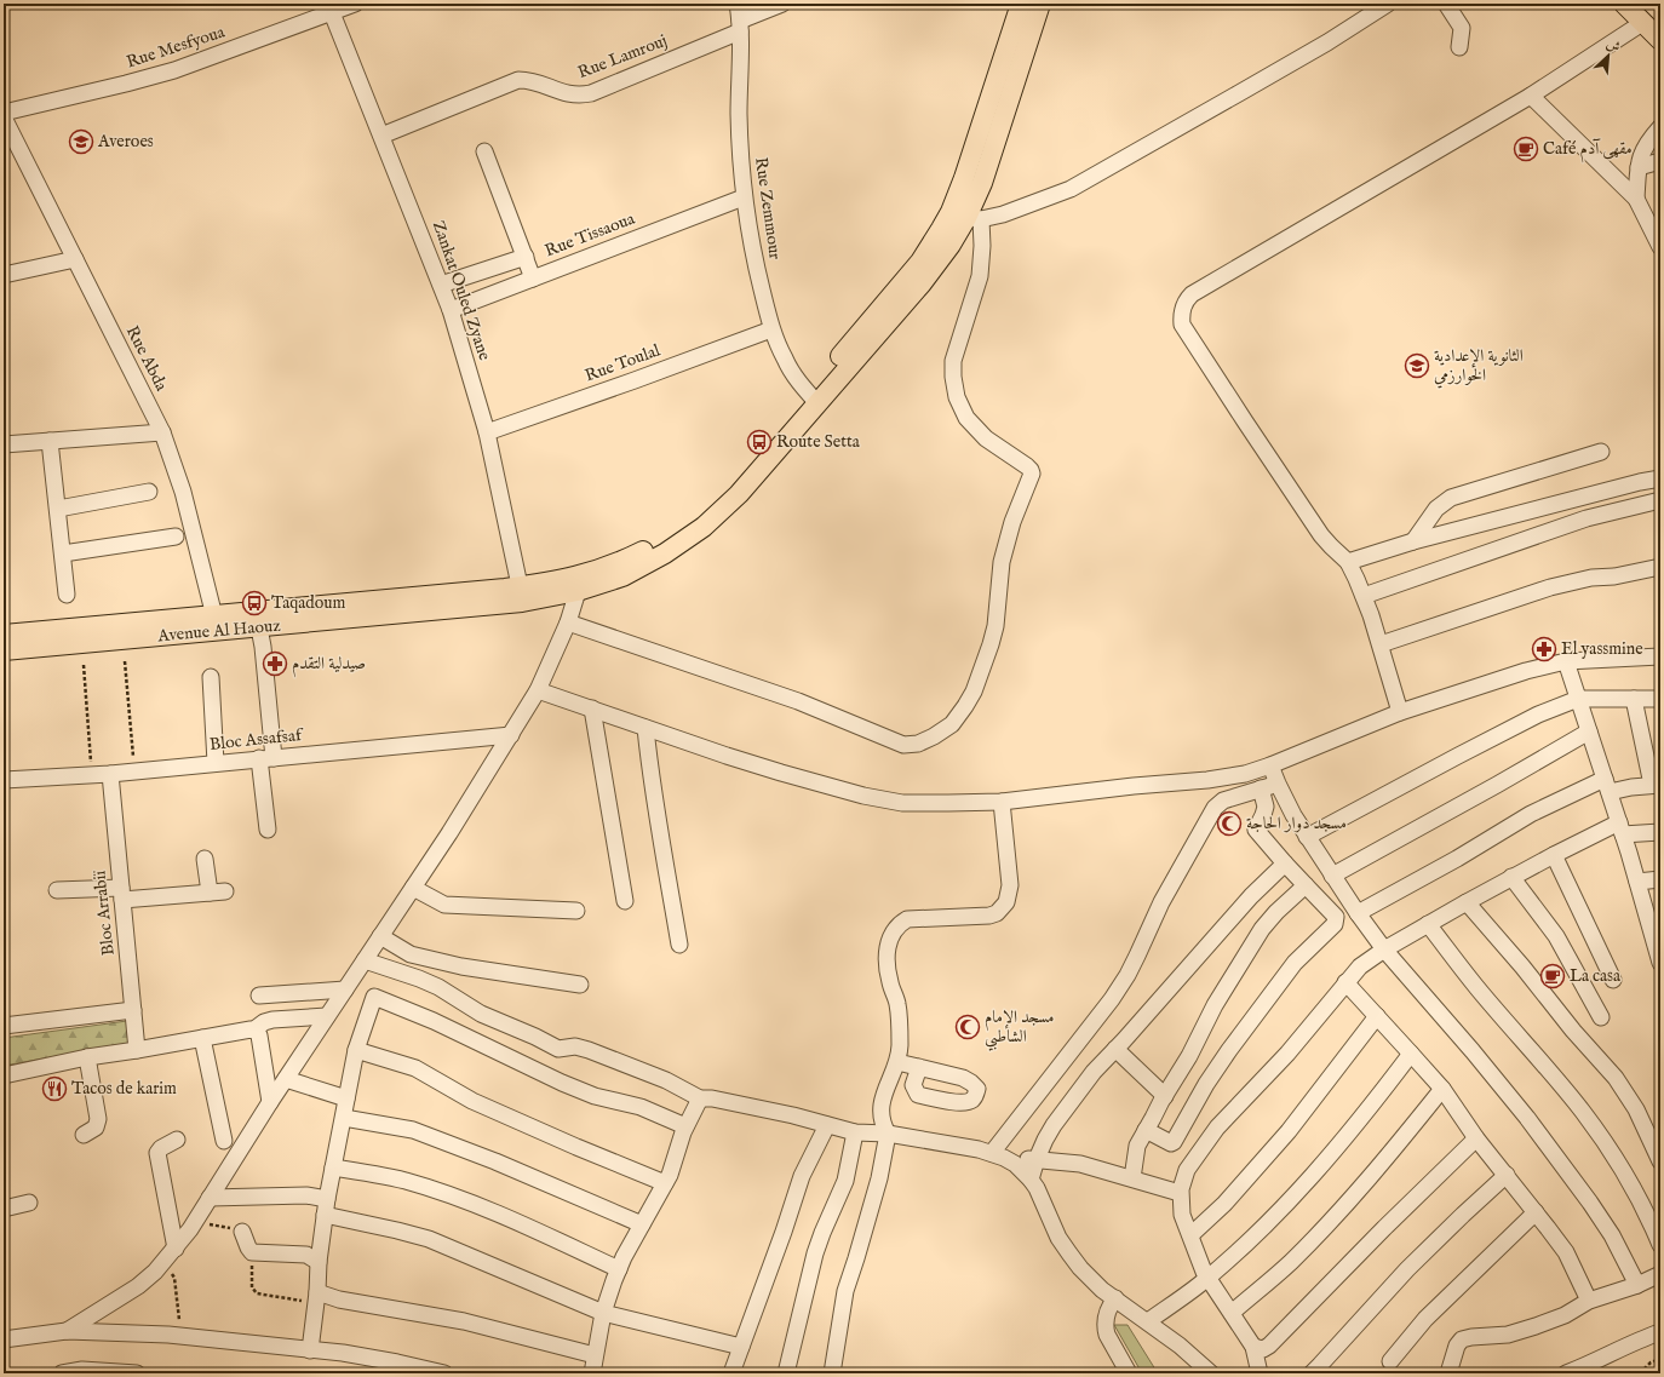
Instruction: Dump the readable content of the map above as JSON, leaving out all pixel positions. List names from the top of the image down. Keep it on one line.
{"streets":{"main road":["Avenue Al Haouz"],"street":["Rue Mesfyoua","Rue Lamrouj","Rue Zemmour","Rue Tissaoua","Zankat Ouled Zyane","Rue Abda","Rue Toulal","Bloc Assafsaf","Bloc Arrabiï"]},"crossings":[["Rue Mesfyoua","Zankat Ouled Zyane"],["Rue Lamrouj","Rue Zemmour"],["Rue Lamrouj","Zankat Ouled Zyane"],["Rue Zemmour","Rue Tissaoua"],["Rue Zemmour","Rue Toulal"],["Rue Tissaoua","Zankat Ouled Zyane"],["Zankat Ouled Zyane","Rue Toulal"],["Zankat Ouled Zyane","Avenue Al Haouz"],["Rue Abda","Avenue Al Haouz"],["Bloc Assafsaf","Bloc Arrabiï"]],"places":{"school or university":["Averoes","الثانوية الإعدادية الخوارزمي"],"cafe":["Café مقهى آدم","La casa"],"bus stop":["Route Setta","Taqadoum"],"pharmacy":["El yassmine","صيدلية التقدم"],"mosque":["مسجد دوار الحاجة","مسجد الإمام الشاطبي"],"restaurant":["Tacos de karim"]},"north":"top right"}
